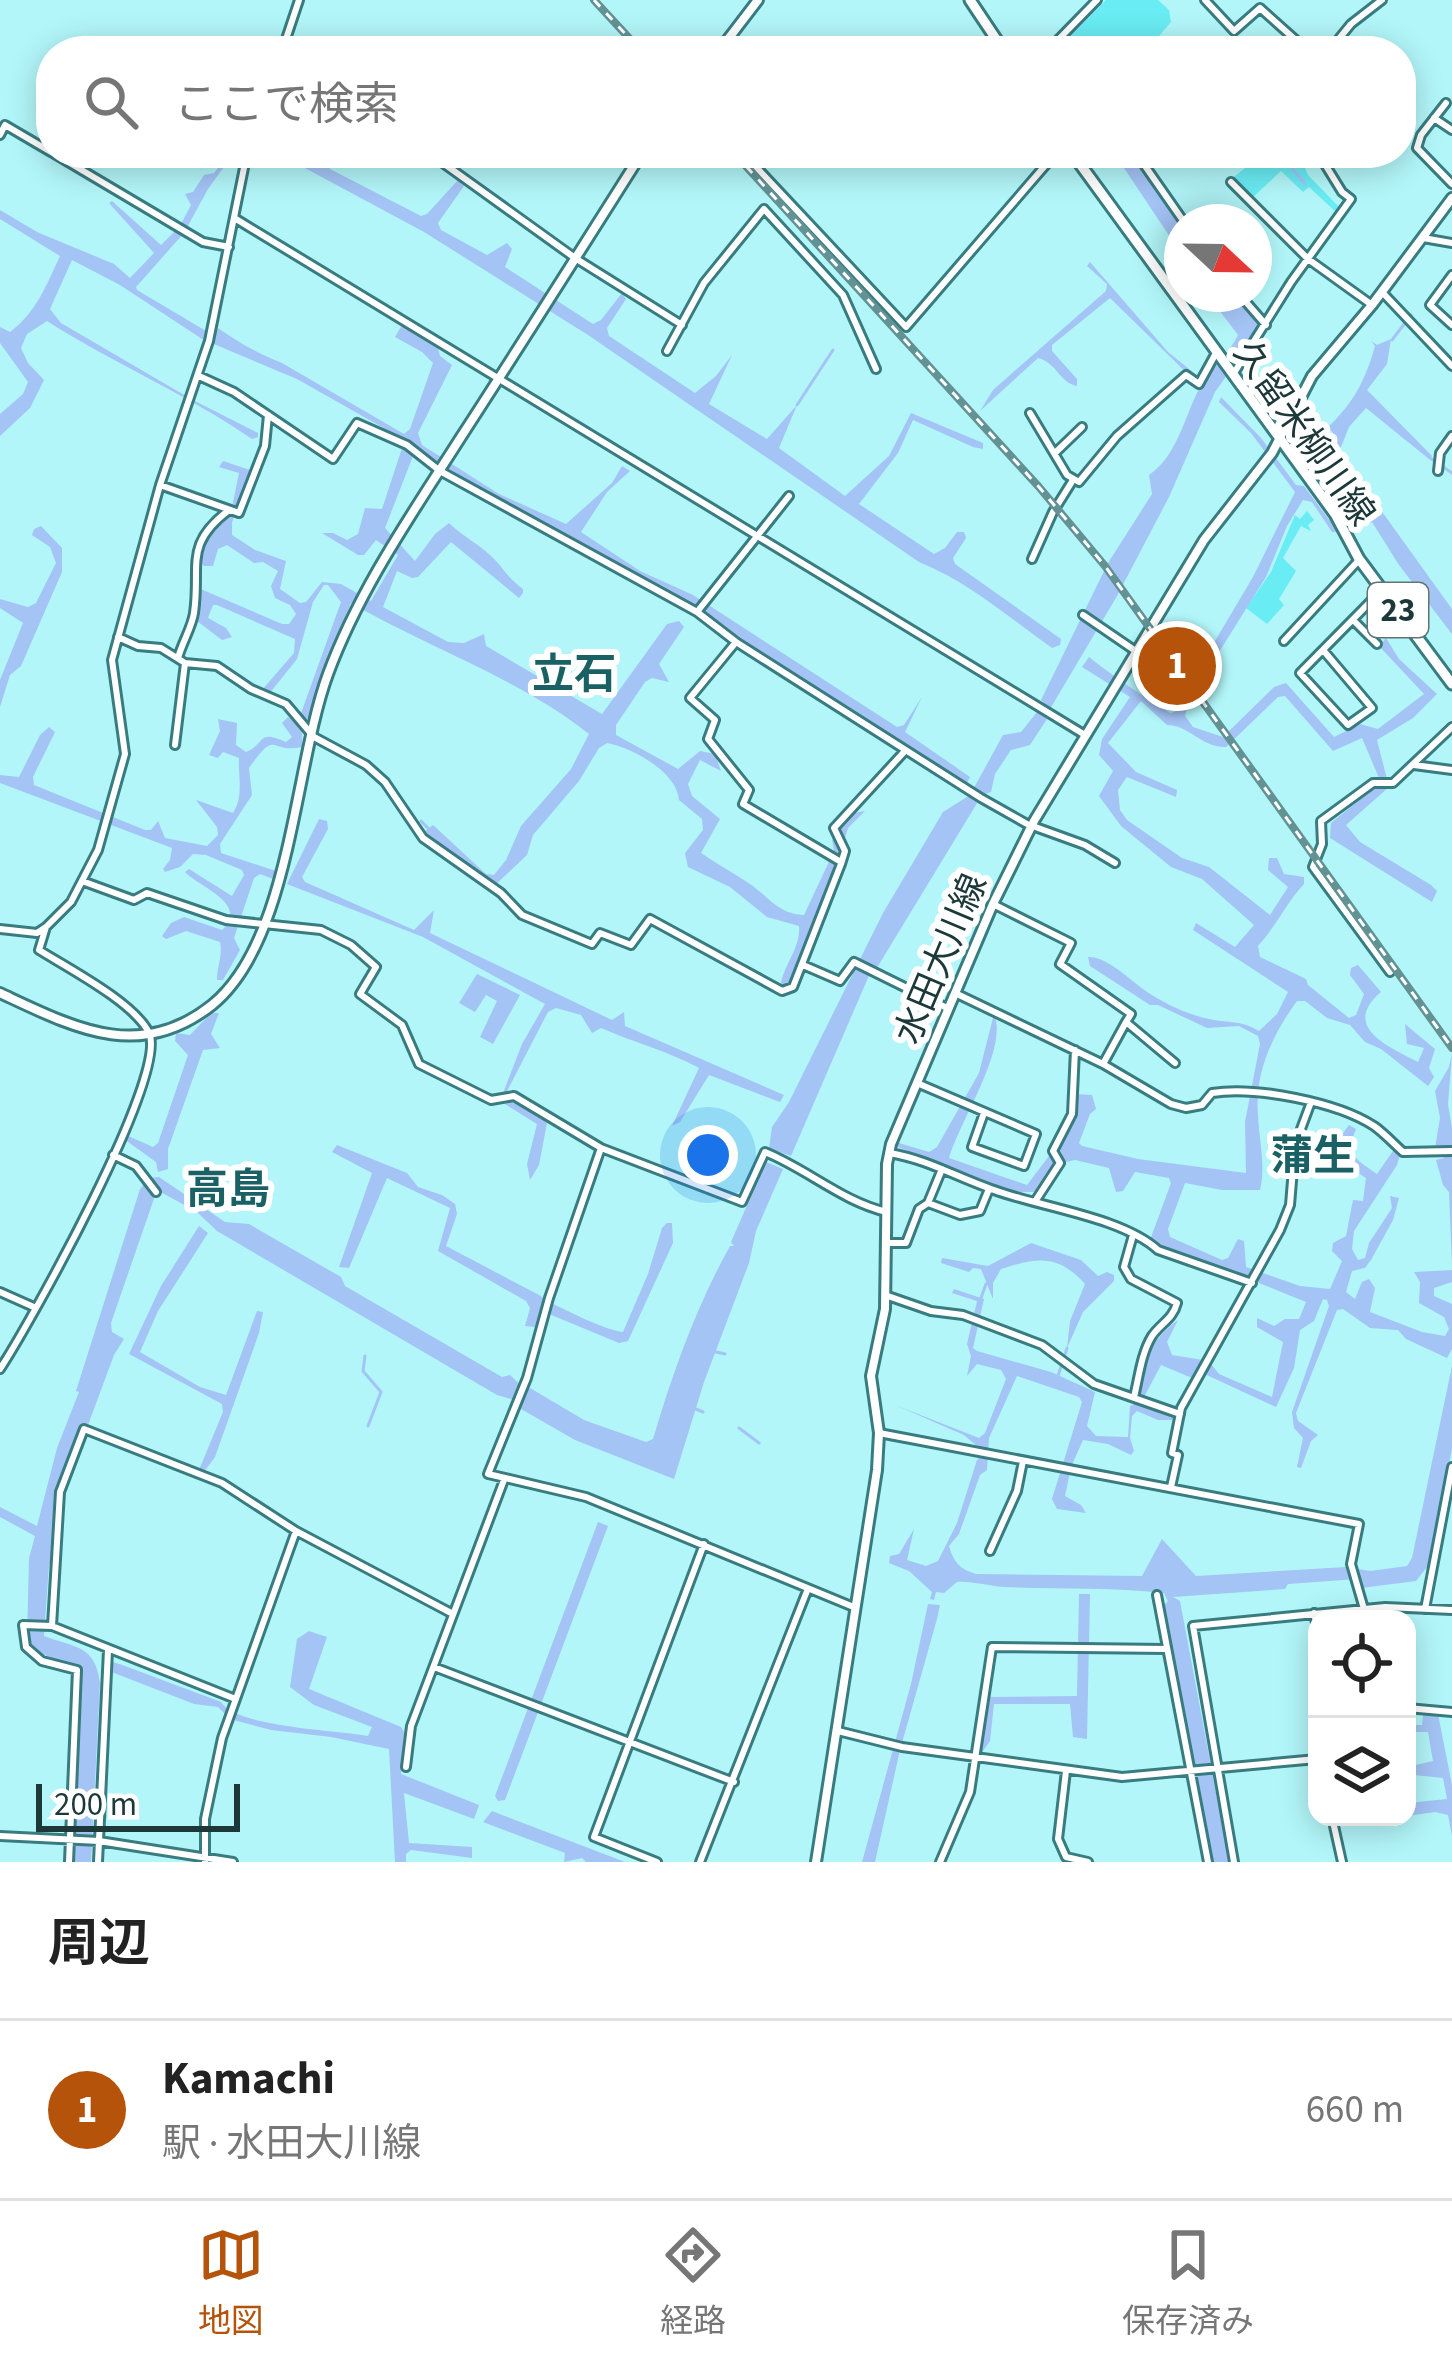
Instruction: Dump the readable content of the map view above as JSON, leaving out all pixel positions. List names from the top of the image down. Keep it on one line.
{"streets":{"main road":["久留米柳川線","23","水田大川線"]},"crossings":[["久留米柳川線","水田大川線"]],"districts":["立石","蒲生","高島"],"scale_bar":"200 m","north":"right","page":{"search":"ここで検索","pins":"1","scale":"200 m","heading":"周辺","list":[{"mark":"1","name":"Kamachi","note":"駅 · 水田大川線","value":"660 m"}],"nav":["地図","経路","保存済み"]}}
